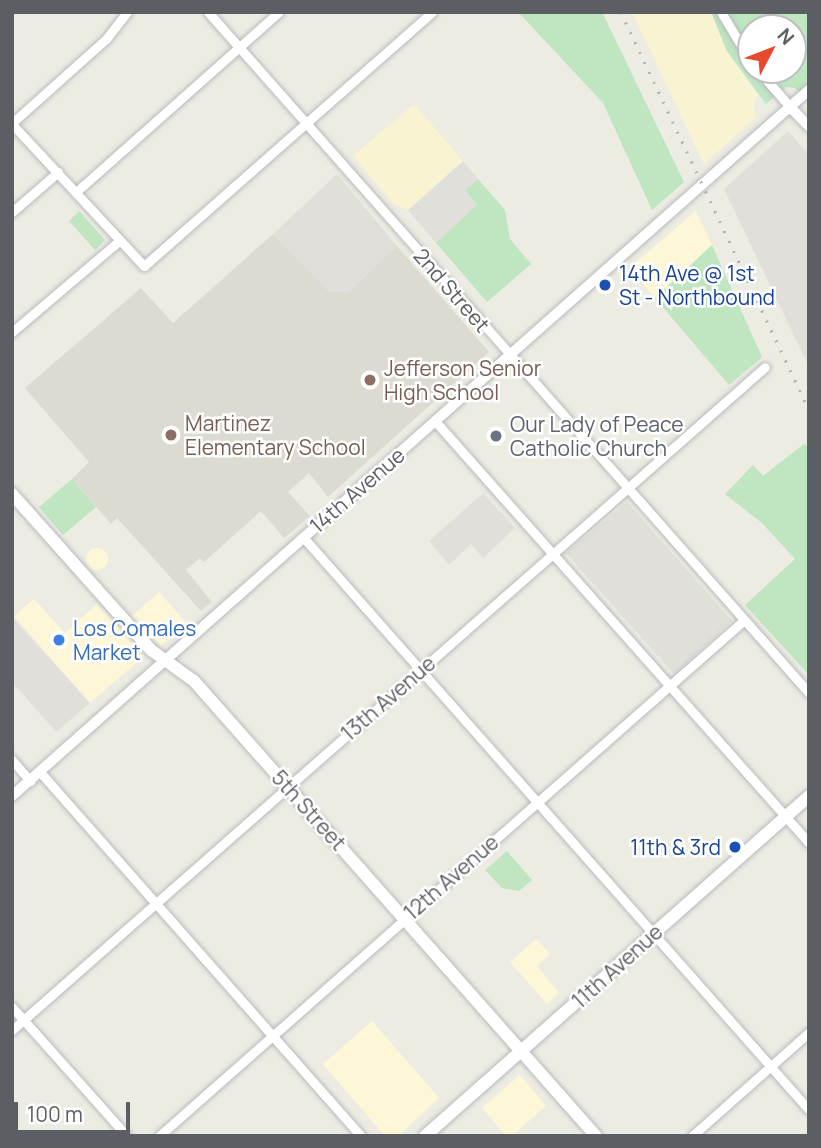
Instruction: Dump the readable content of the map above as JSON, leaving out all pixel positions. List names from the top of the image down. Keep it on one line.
{"streets":{"main road":["5th Street","11th Avenue"],"street":["2nd Street","14th Avenue","13th Avenue","12th Avenue"]},"crossings":[["2nd Street","14th Avenue"],["2nd Street","13th Avenue"],["2nd Street","12th Avenue"],["14th Avenue","5th Street"],["13th Avenue","5th Street"],["5th Street","12th Avenue"],["5th Street","11th Avenue"]],"places":["14th Ave @ 1st St - Northbound","Jefferson Senior High School","Martinez Elementary School","Our Lady of Peace Catholic Church","Los Comales Market","11th & 3rd"],"scale_bar":"100 m","north":"top right"}
